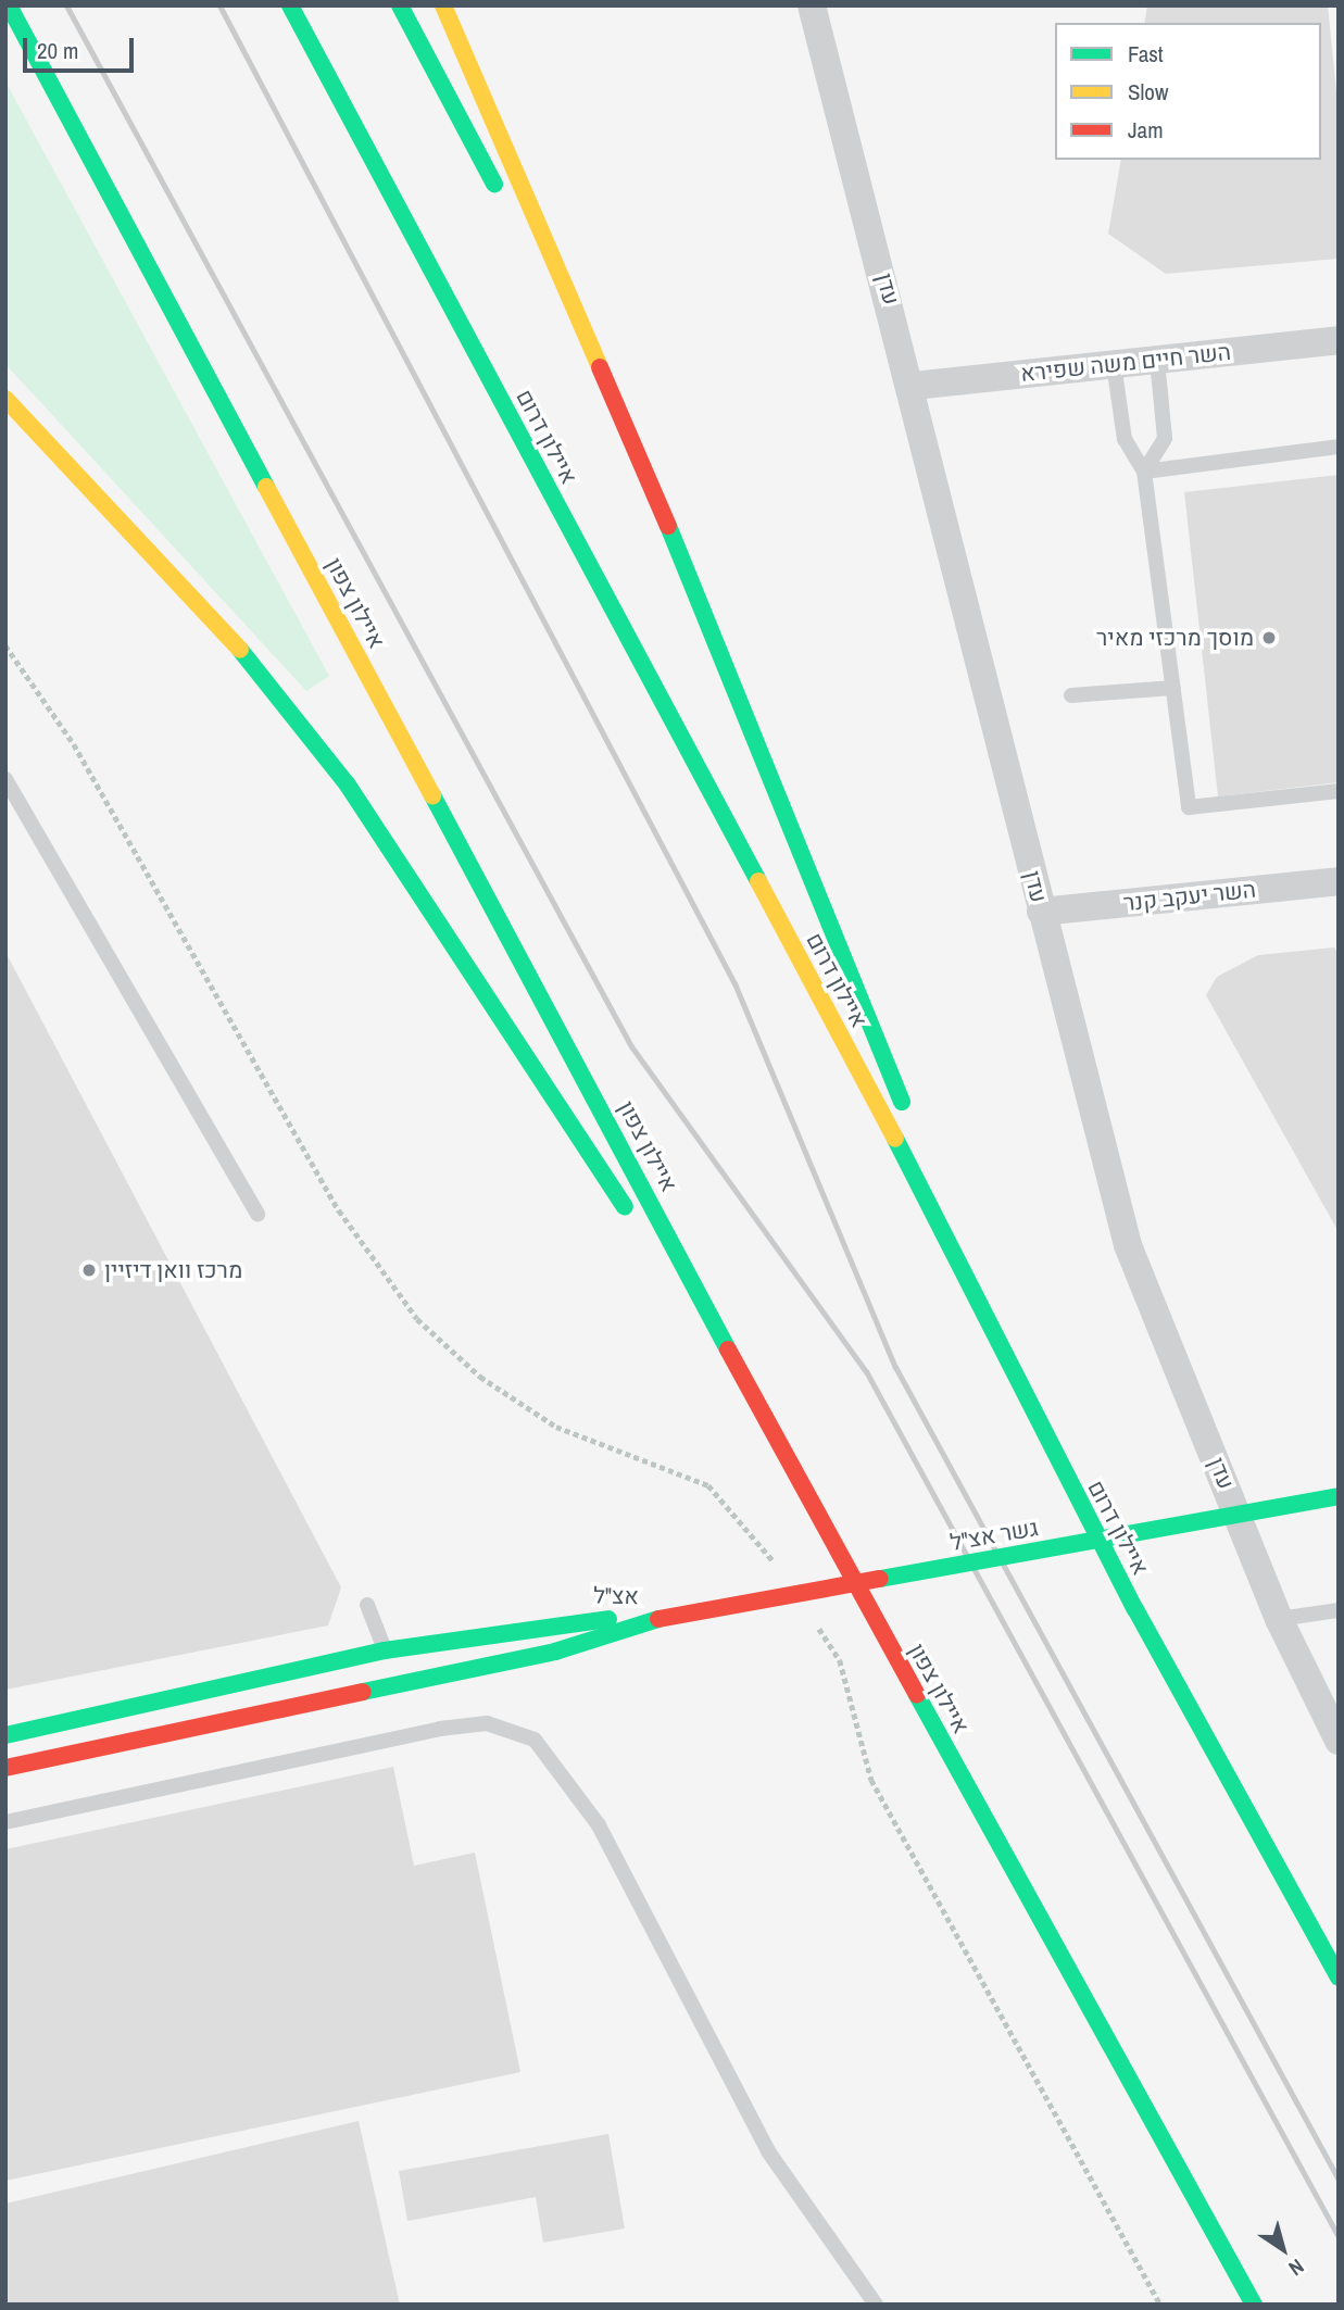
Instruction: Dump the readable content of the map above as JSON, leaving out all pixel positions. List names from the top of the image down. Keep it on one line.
{"streets":{"main road":["איילון דרום","איילון צפון","גשר אצ\"ל","אצ\"ל"],"street":["עדן","השר חיים משה שפירא","השר יעקב קנר"]},"crossings":[["עדן","השר חיים משה שפירא"],["עדן","השר יעקב קנר"],["גשר אצ\"ל","אצ\"ל"]],"places":["מוסך מרכזי מאיר","מרכז וואן דיזיין"],"legend":["Fast","Slow","Jam"],"scale_bar":"20 m","north":"bottom right"}
